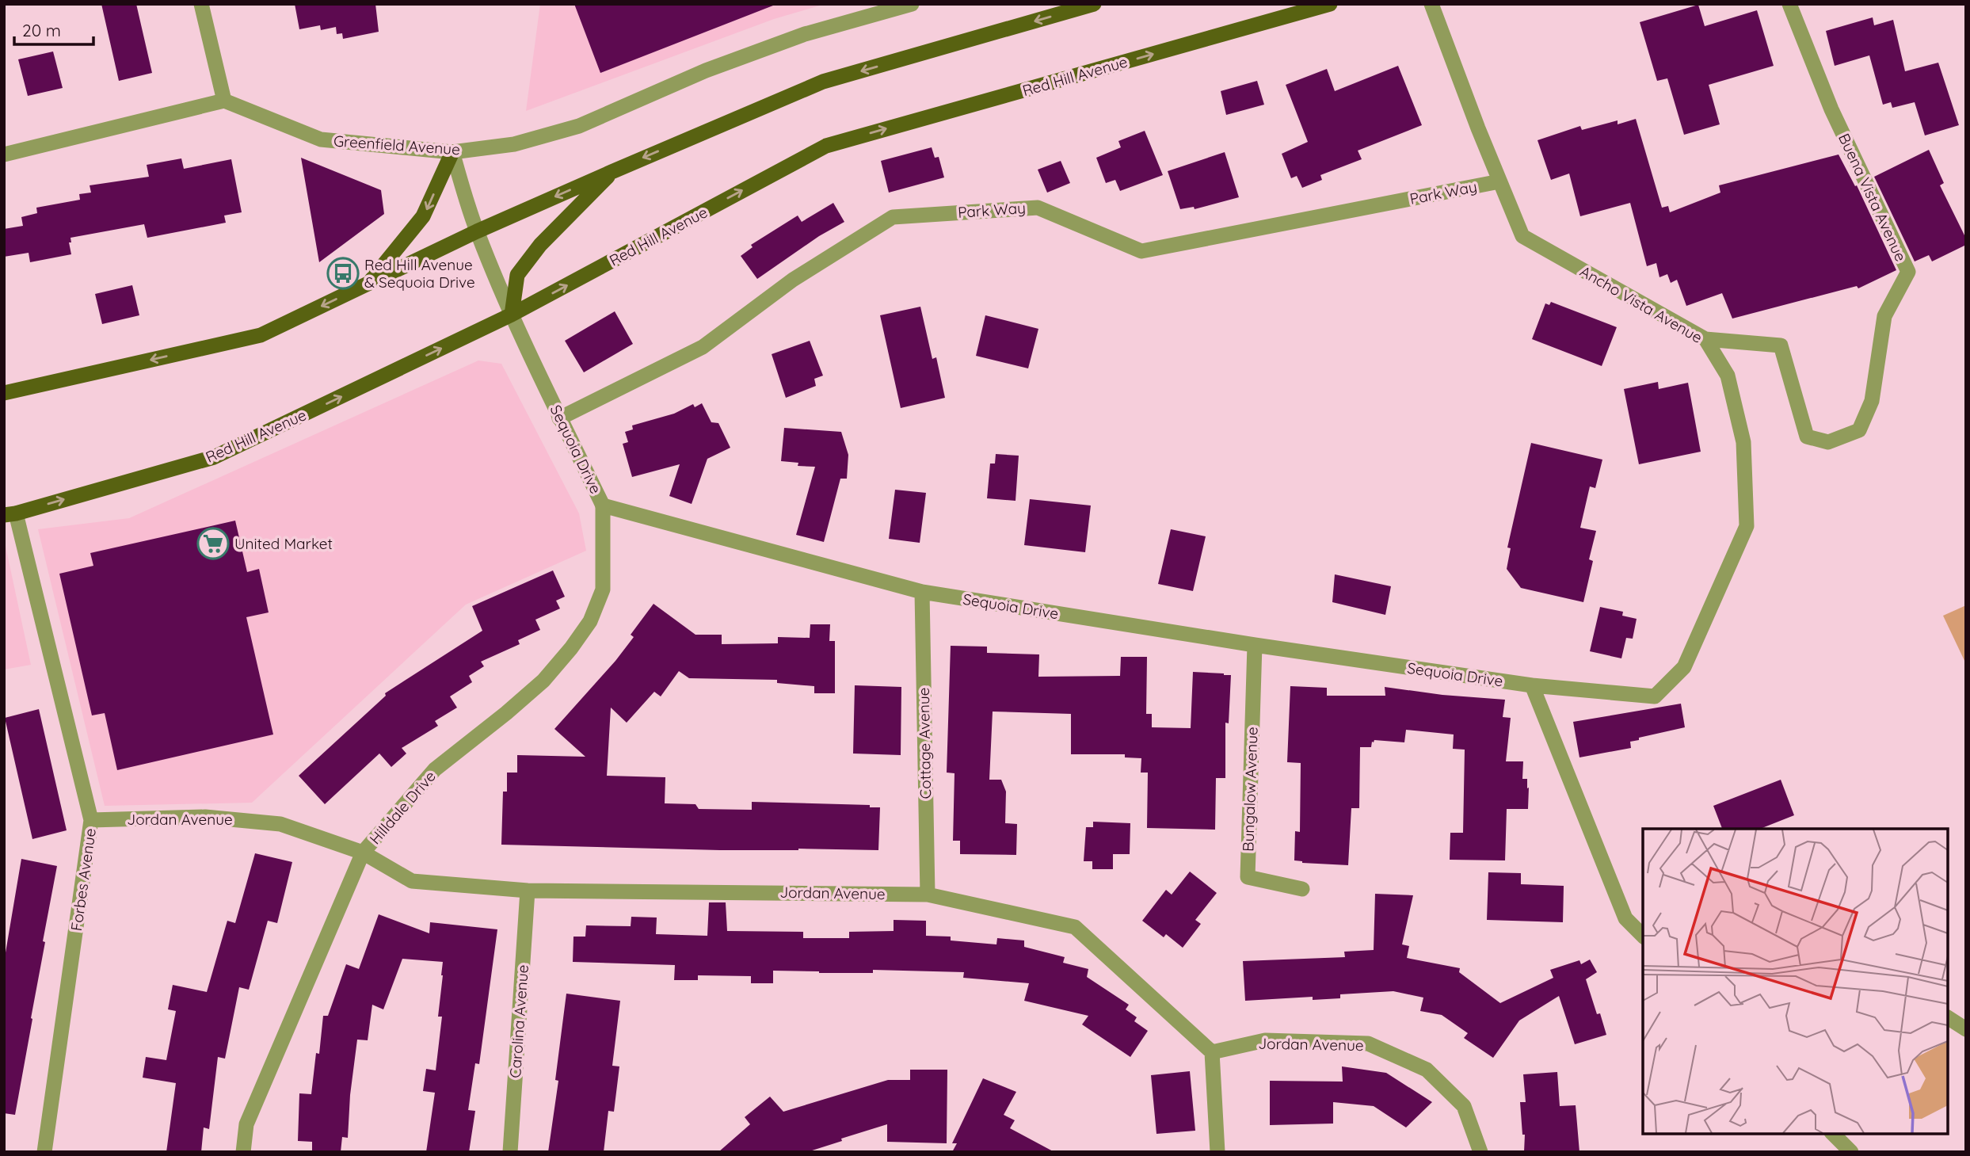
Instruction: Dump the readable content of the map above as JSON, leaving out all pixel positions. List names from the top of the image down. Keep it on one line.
{"streets":{"main road":["Red Hill Avenue"],"street":["Greenfield Avenue","Park Way","Buena Vista Avenue","Ancho Vista Avenue","Sequoia Drive","Cottage Avenue","Bungalow Avenue","Hilldale Drive","Jordan Avenue","Forbes Avenue","Carolina Avenue"]},"crossings":[["Red Hill Avenue","Sequoia Drive"],["Red Hill Avenue","Forbes Avenue"],["Greenfield Avenue","Sequoia Drive"],["Park Way","Ancho Vista Avenue"],["Park Way","Sequoia Drive"],["Buena Vista Avenue","Ancho Vista Avenue"],["Ancho Vista Avenue","Sequoia Drive"],["Sequoia Drive","Cottage Avenue"],["Sequoia Drive","Bungalow Avenue"],["Sequoia Drive","Hilldale Drive"],["Cottage Avenue","Jordan Avenue"],["Hilldale Drive","Jordan Avenue"],["Jordan Avenue","Forbes Avenue"],["Jordan Avenue","Carolina Avenue"]],"places":{"bus stop":["Red Hill Avenue & Sequoia Drive"],"supermarket":["United Market"]},"scale_bar":"20 m"}
